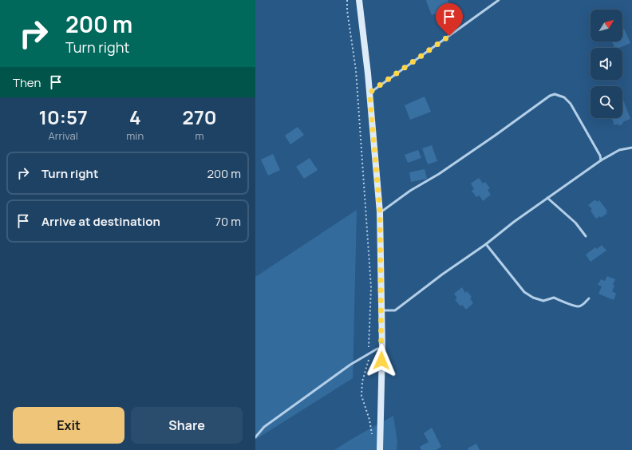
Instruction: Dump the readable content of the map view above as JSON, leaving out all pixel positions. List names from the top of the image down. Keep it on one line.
{"north":"top right","page":{"turn":["200 m","Turn right"],"then":"Then","eta":["10:57","Arrival","4","min","270","m"],"list":[{"name":"Turn right","value":"200 m"},{"name":"Arrive at destination","value":"70 m"}],"buttons":["Exit","Share"]}}
